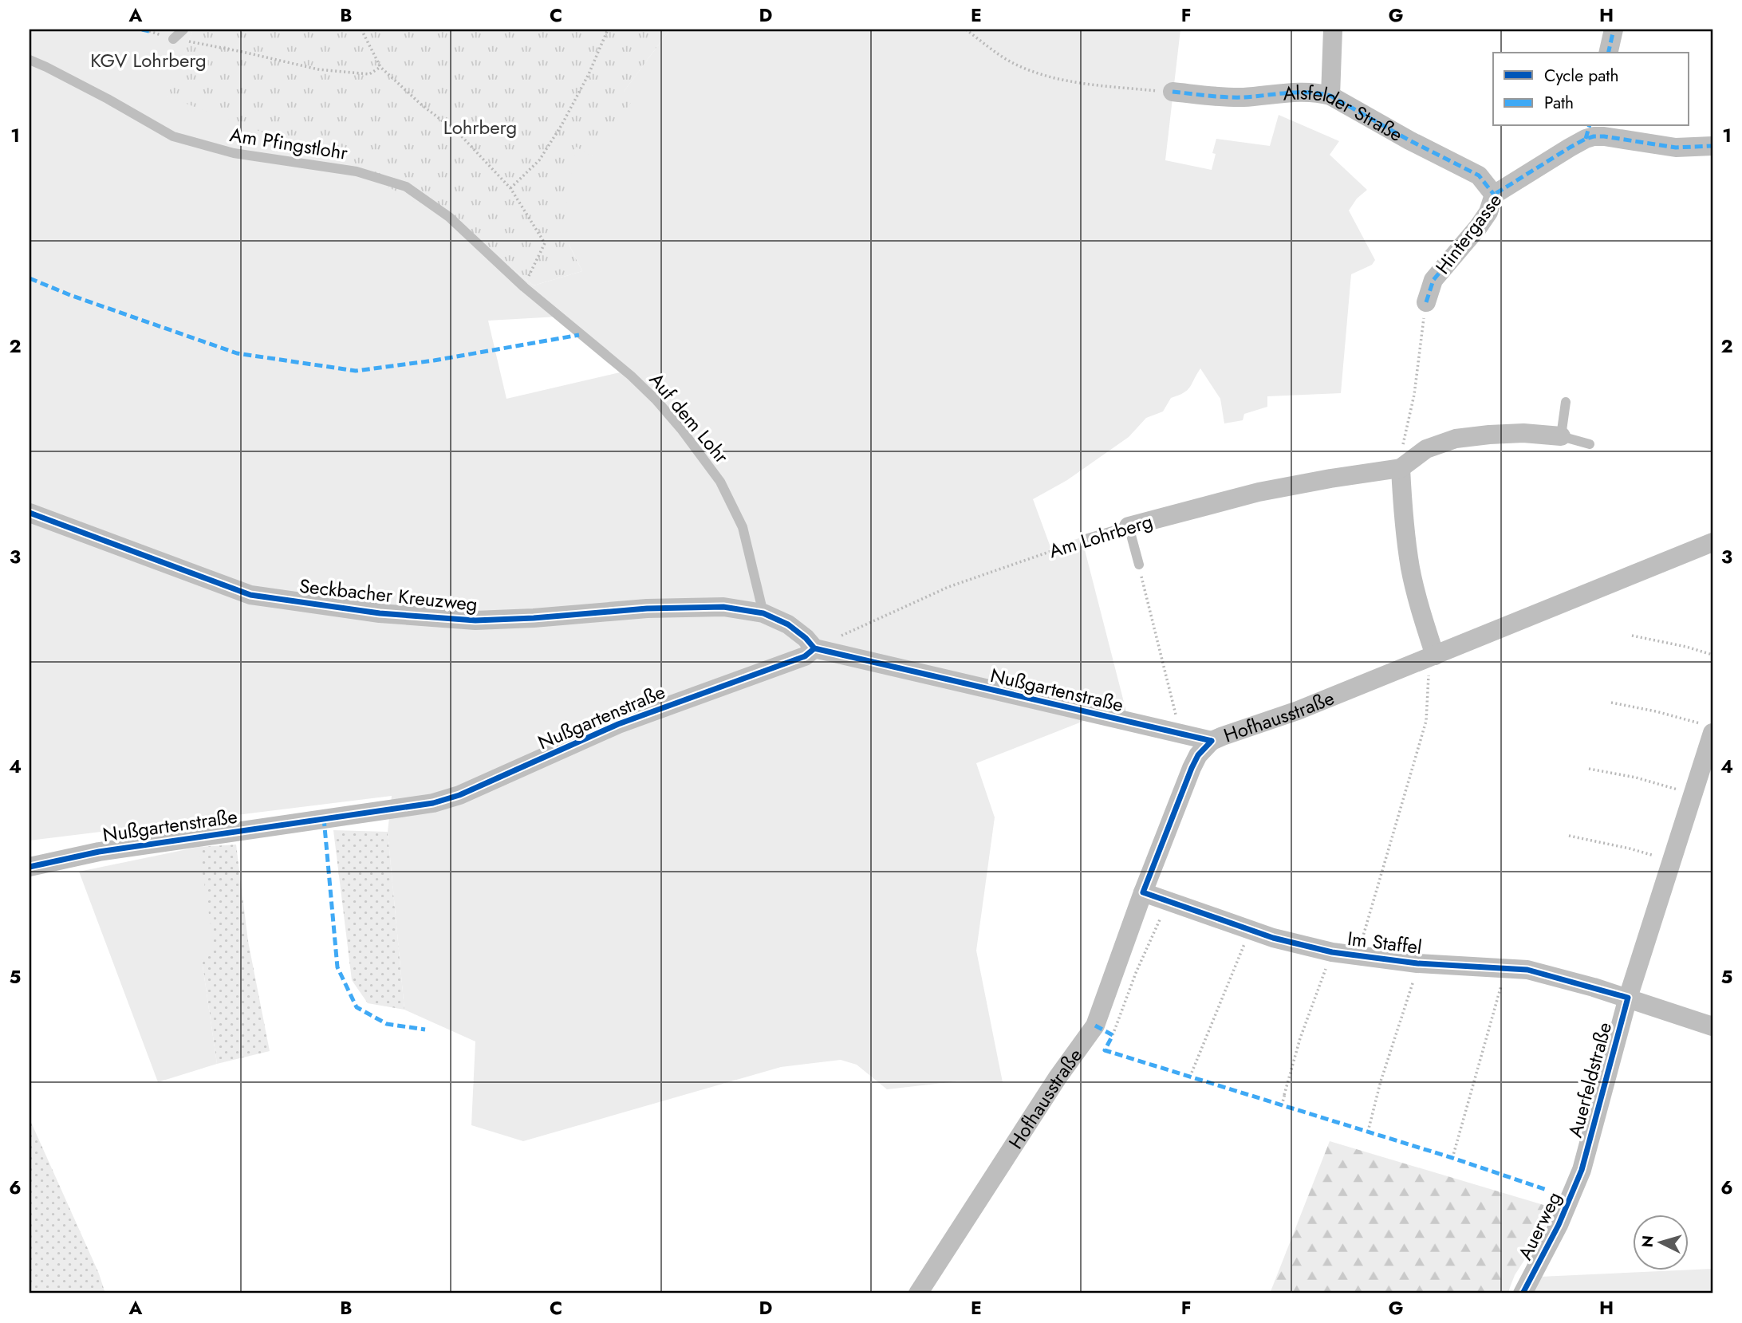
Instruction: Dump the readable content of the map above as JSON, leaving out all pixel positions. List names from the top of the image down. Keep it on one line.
{"streets":{"street":["Alsfelder Straße","Hintergasse","Am Lohrberg","Seckbacher Kreuzweg","Nußgartenstraße","Hofhausstraße","Im Staffel","Auerfeldstraße","Auerweg"],"lane":["Am Pfingstlohr","Auf dem Lohr"]},"crossings":[["Alsfelder Straße","Hintergasse"],["Am Pfingstlohr","Auf dem Lohr"],["Auf dem Lohr","Seckbacher Kreuzweg"],["Am Lohrberg","Seckbacher Kreuzweg"],["Am Lohrberg","Nußgartenstraße"],["Seckbacher Kreuzweg","Nußgartenstraße"],["Nußgartenstraße","Hofhausstraße"],["Hofhausstraße","Im Staffel"],["Im Staffel","Auerfeldstraße"],["Auerfeldstraße","Auerweg"]],"parks":["KGV Lohrberg","Lohrberg"],"legend":["Cycle path","Path"],"north":"left","grid":{"columns":["A","B","C","D","E","F","G","H"],"rows":["1","2","3","4","5","6"]}}
